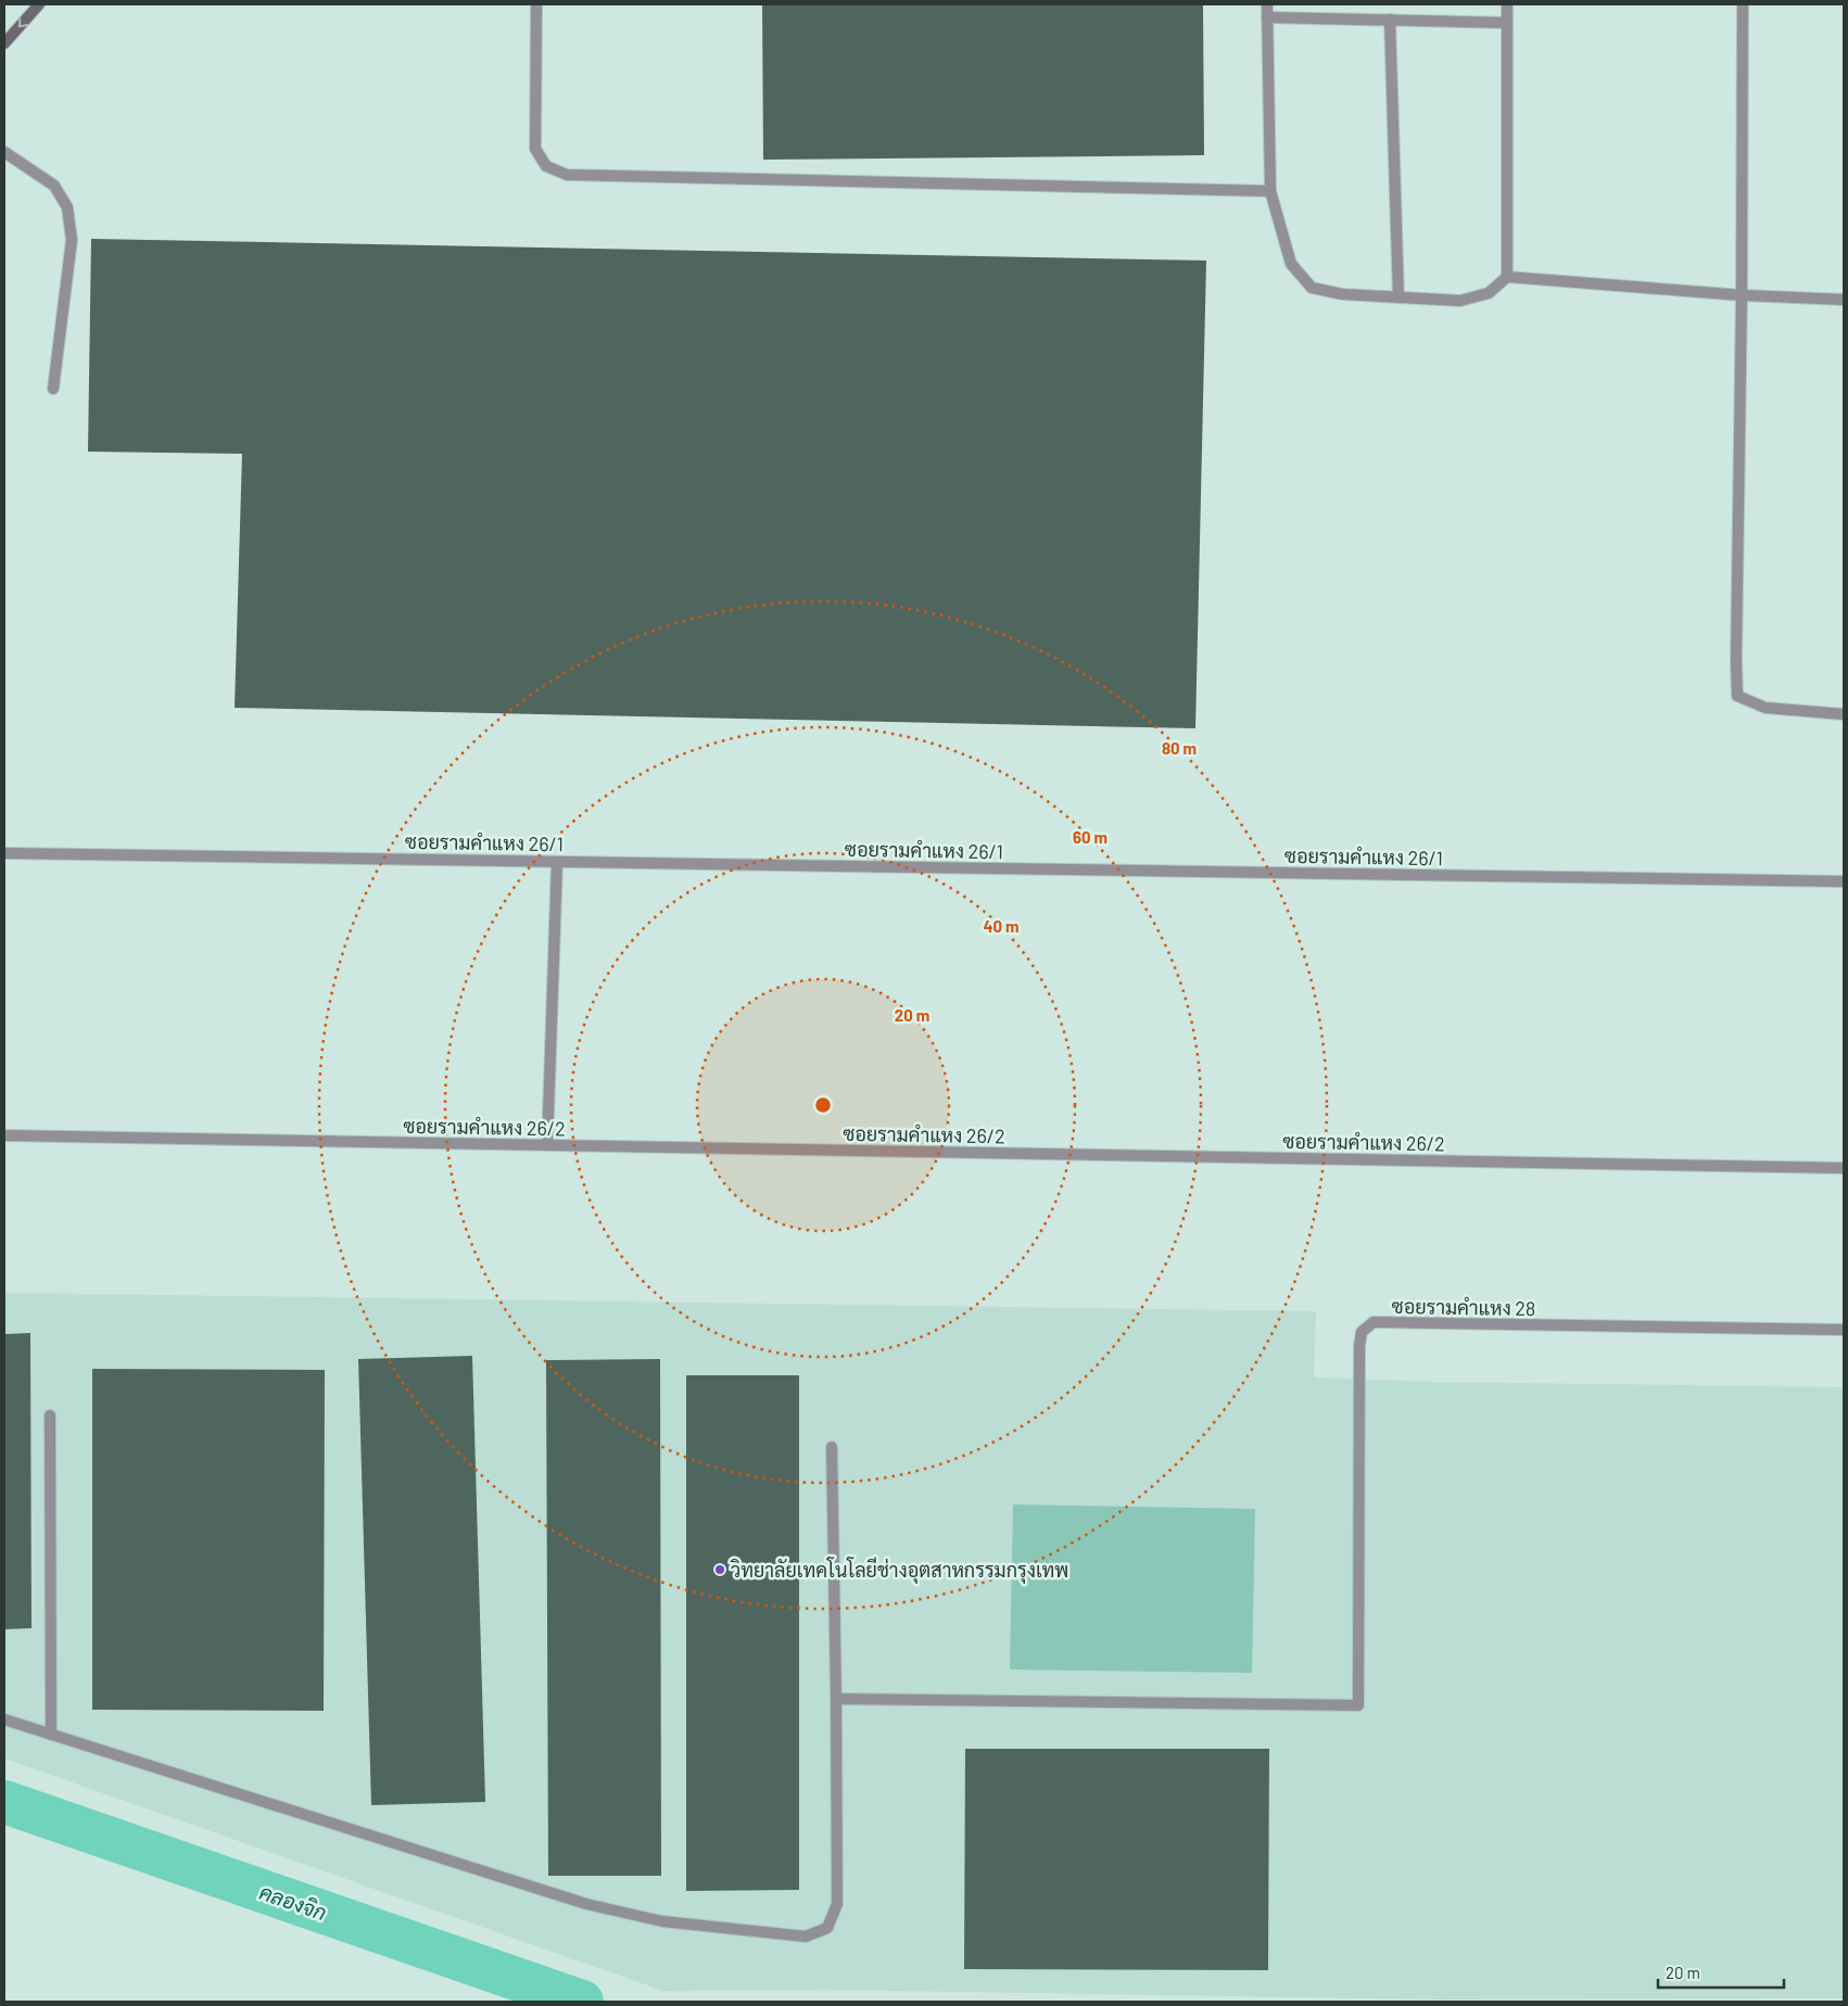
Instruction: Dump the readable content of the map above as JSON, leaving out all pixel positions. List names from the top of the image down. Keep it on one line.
{"streets":{"street":["ซอยรามคำแหง 26/1","ซอยรามคำแหง 26/2","ซอยรามคำแหง 28"]},"water":["คลองจิก"],"places":["วิทยาลัยเทคโนโลยีช่างอุตสาหกรรมกรุงเทพ"],"scale_bar":"20 m","rings":["80 m","60 m","40 m","20 m"]}
